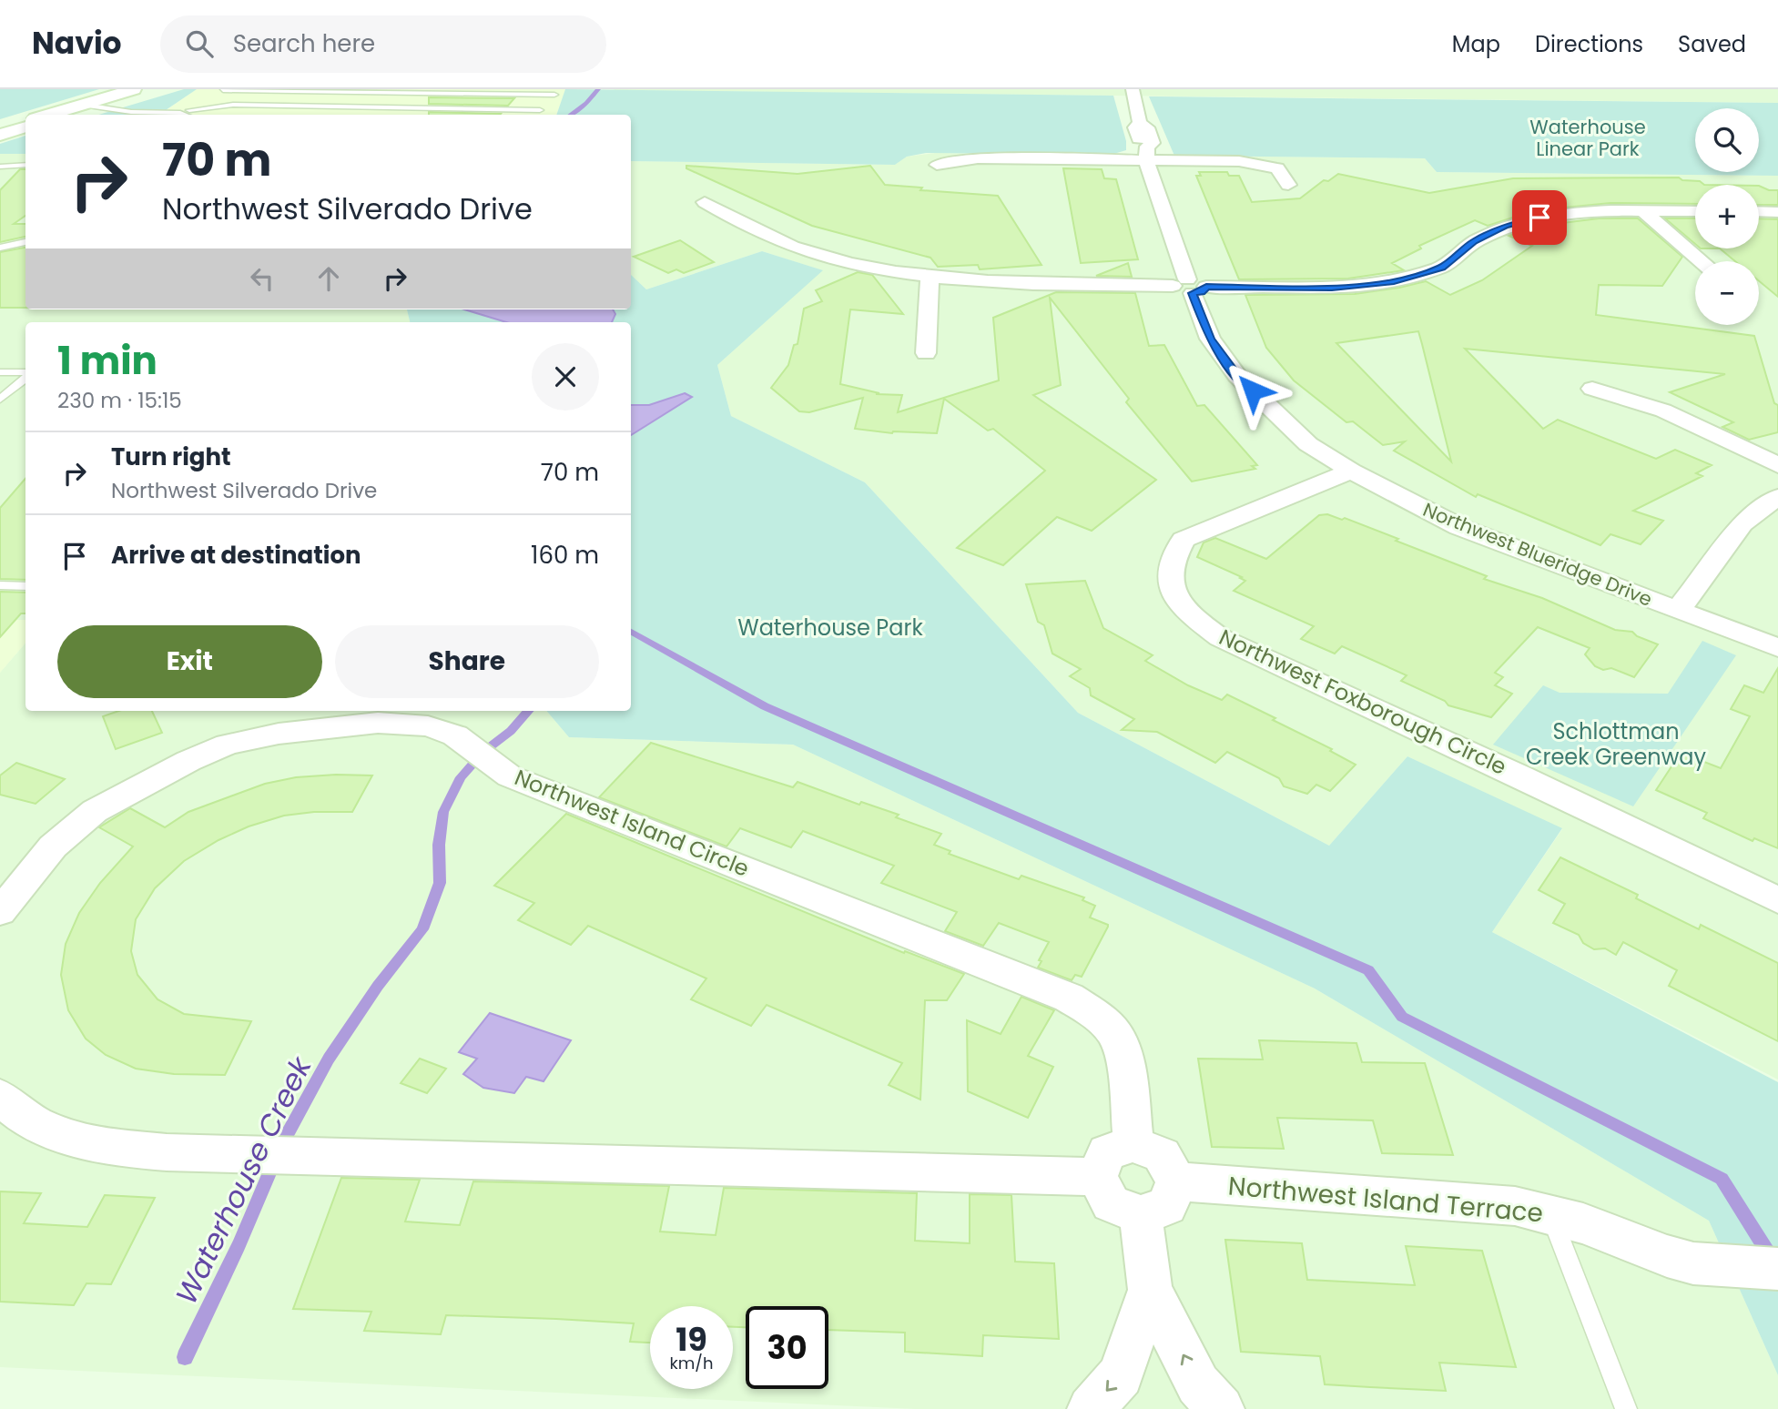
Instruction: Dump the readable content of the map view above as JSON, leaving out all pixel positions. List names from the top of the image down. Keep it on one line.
{"streets":{"street":["Northwest Blueridge Drive","Northwest Foxborough Circle","Northwest Island Circle","Northwest Island Terrace"]},"crossings":[["Northwest Blueridge Drive","Northwest Foxborough Circle"],["Northwest Island Circle","Northwest Island Terrace"]],"water":["Waterhouse Creek"],"parks":["Waterhouse Linear Park","Waterhouse Park","Schlottman Creek Greenway"],"page":{"header":"Navio","search":"Search here","nav":["Map","Directions","Saved"],"map_buttons":["+","−"],"turn":["70 m","Northwest Silverado Drive"],"heading":["1 min","230 m · 15:15"],"list":[{"name":"Turn right","note":"Northwest Silverado Drive","value":"70 m"},{"name":"Arrive at destination","value":"160 m"}],"buttons":["Exit","Share"],"speed":"19 km/h","limit":"30"}}
